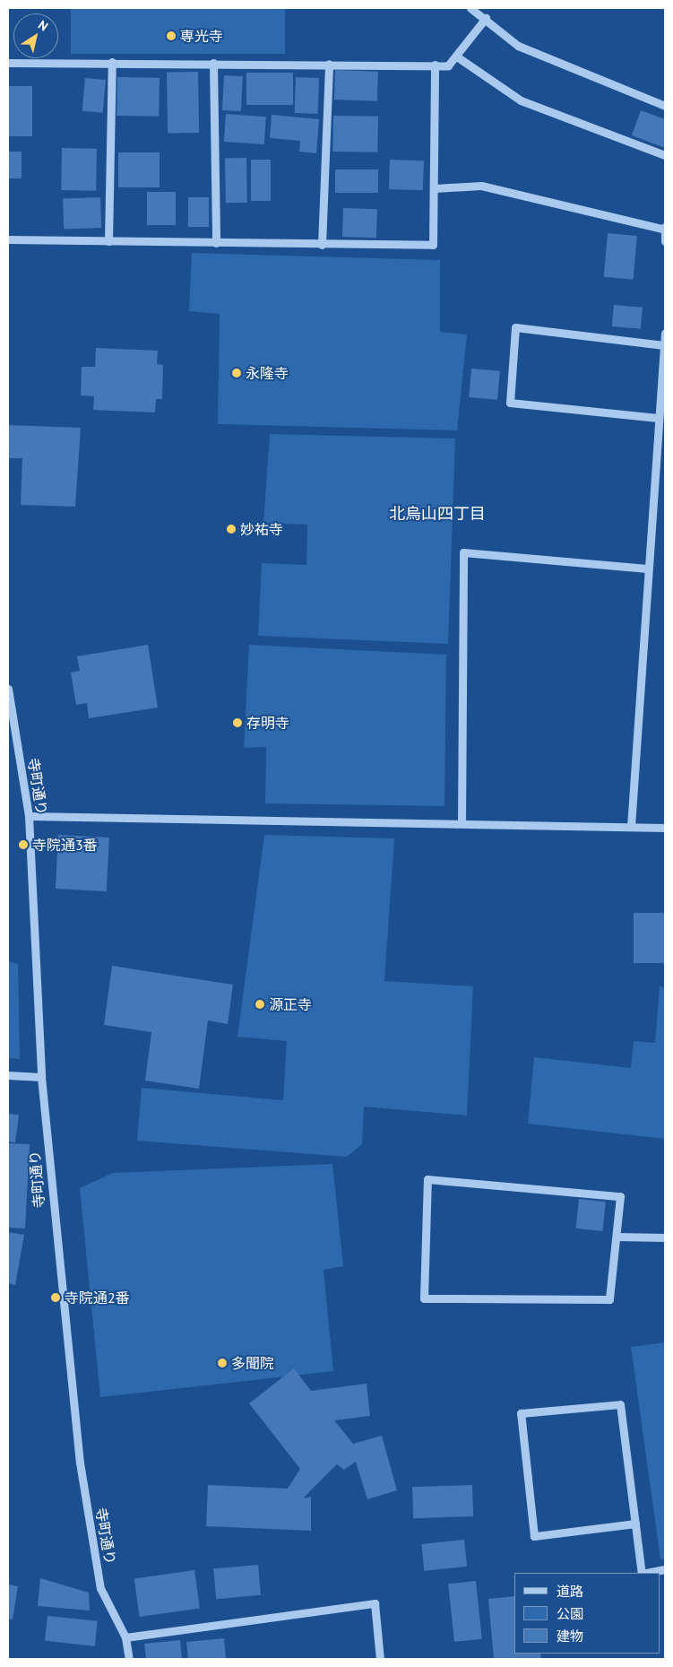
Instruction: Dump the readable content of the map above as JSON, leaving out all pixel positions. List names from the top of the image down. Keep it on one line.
{"streets":{"street":["寺町通り"]},"districts":["北烏山四丁目"],"places":["専光寺","永隆寺","妙祐寺","存明寺","寺院通3番","源正寺","寺院通2番","多聞院"],"legend":["道路","公園","建物"],"north":"top right"}
